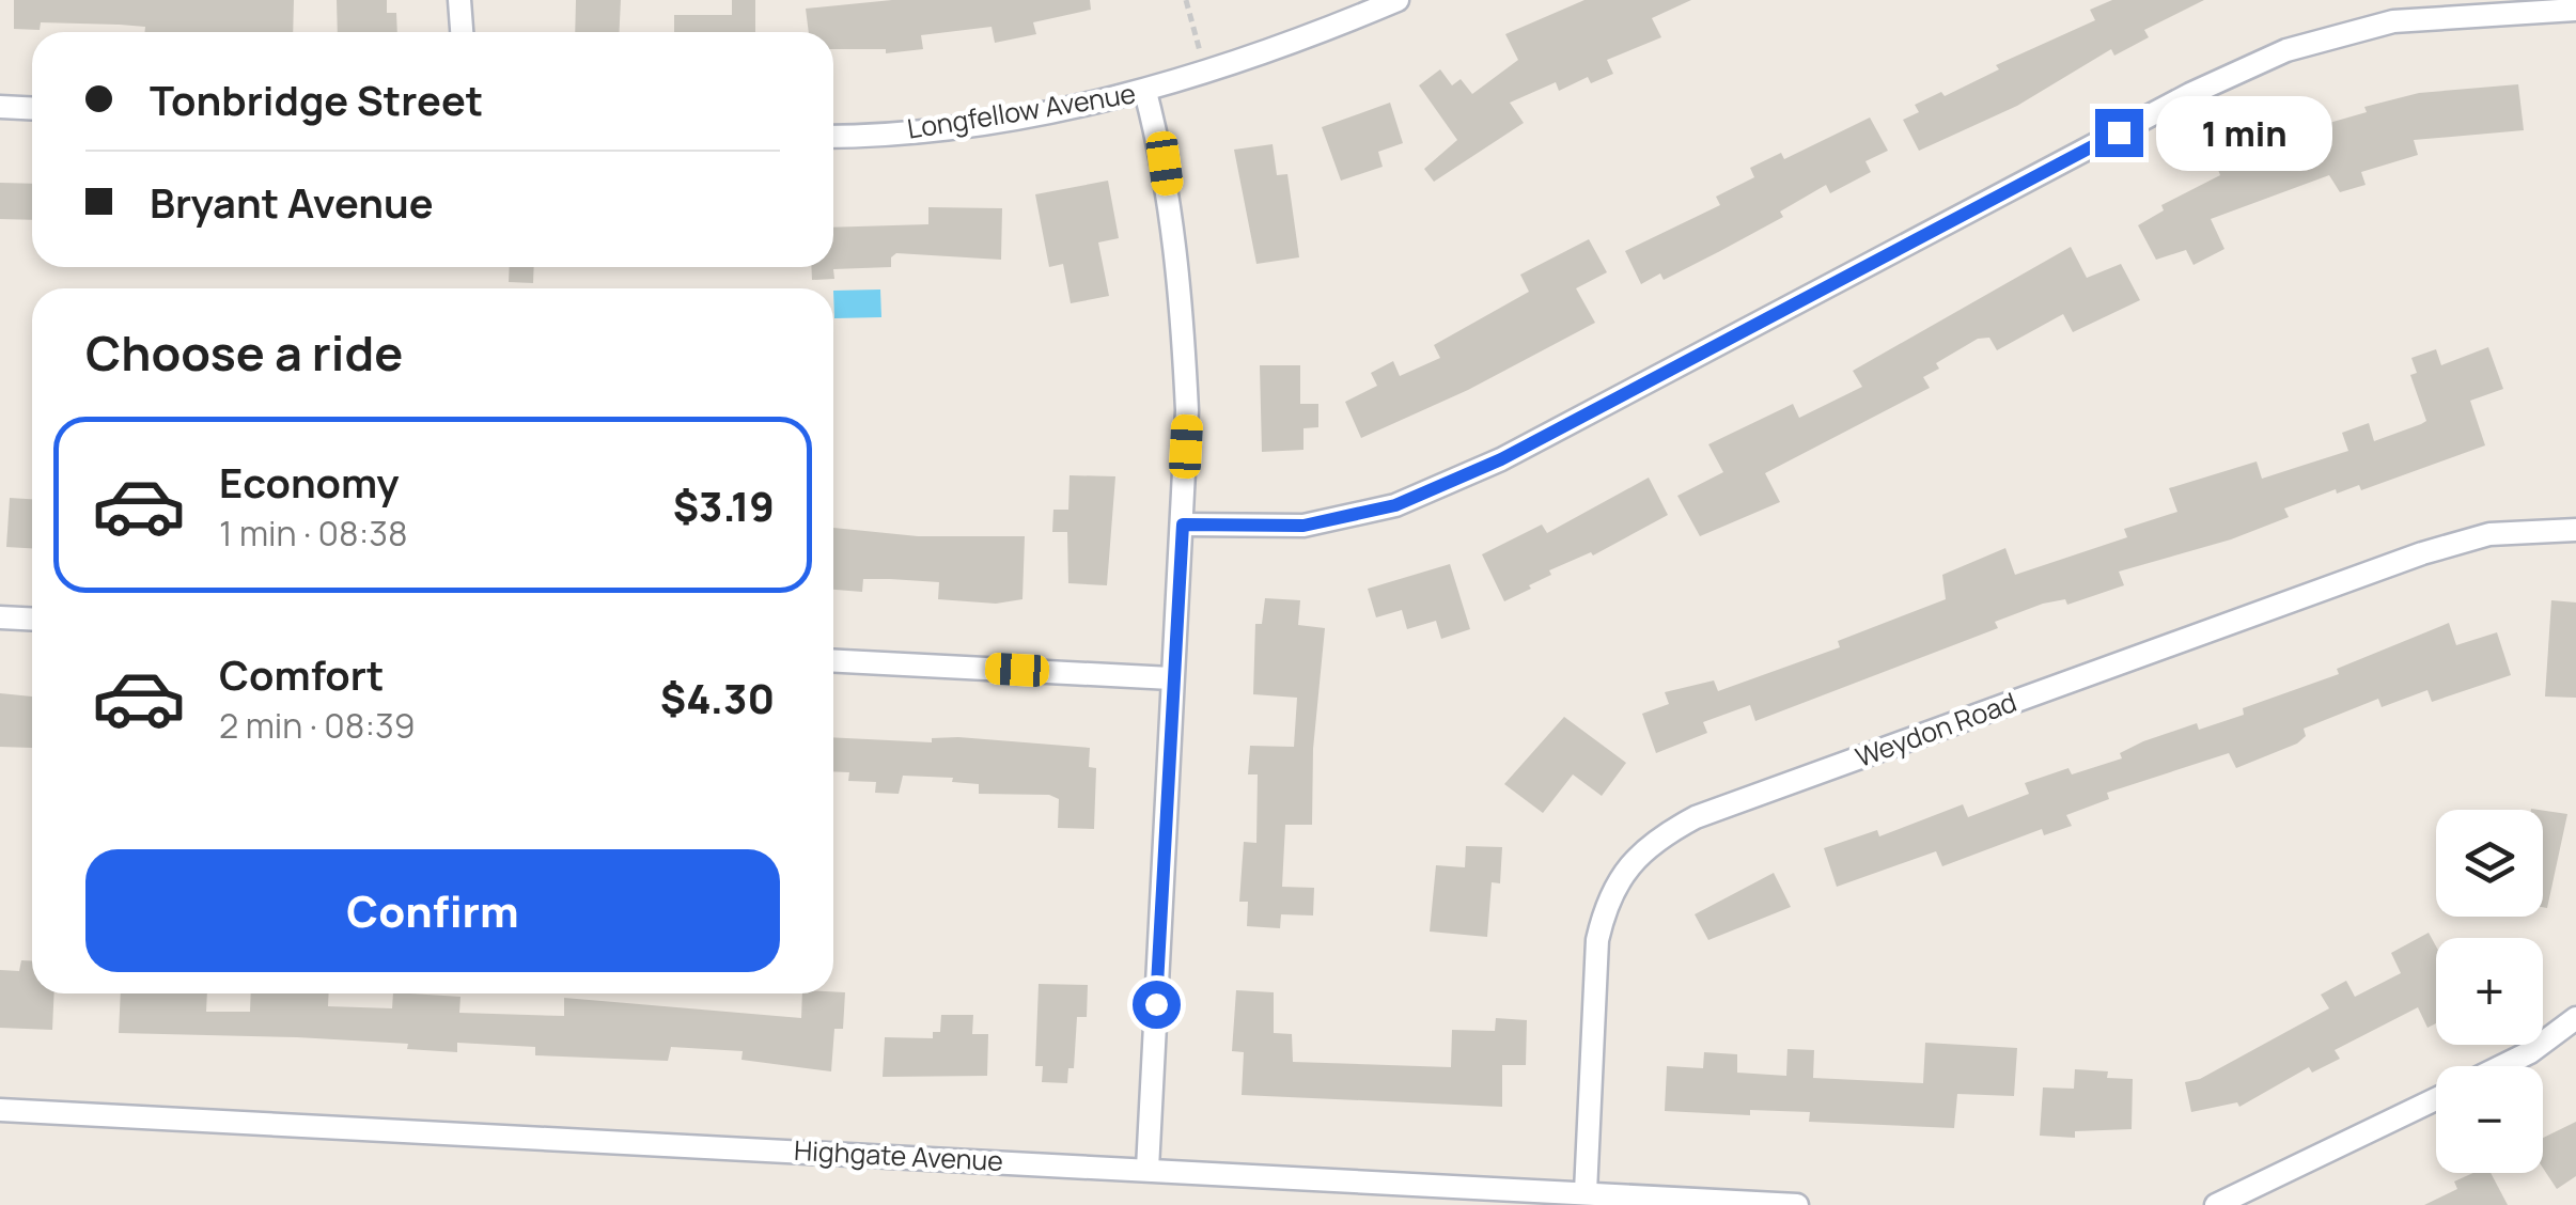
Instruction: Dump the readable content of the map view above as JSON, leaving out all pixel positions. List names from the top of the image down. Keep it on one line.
{"streets":{"street":["Longfellow Avenue","Weydon Road","Highgate Avenue"]},"crossings":[["Weydon Road","Highgate Avenue"]],"page":{"banner":["Tonbridge Street","Bryant Avenue"],"bubble":"1 min","heading":"Choose a ride","list":[{"name":"Economy","note":"1 min · 08:38","value":"$3.19"},{"name":"Comfort","note":"2 min · 08:39","value":"$4.30"}],"map_buttons":["+","−"],"buttons":"Confirm"}}
